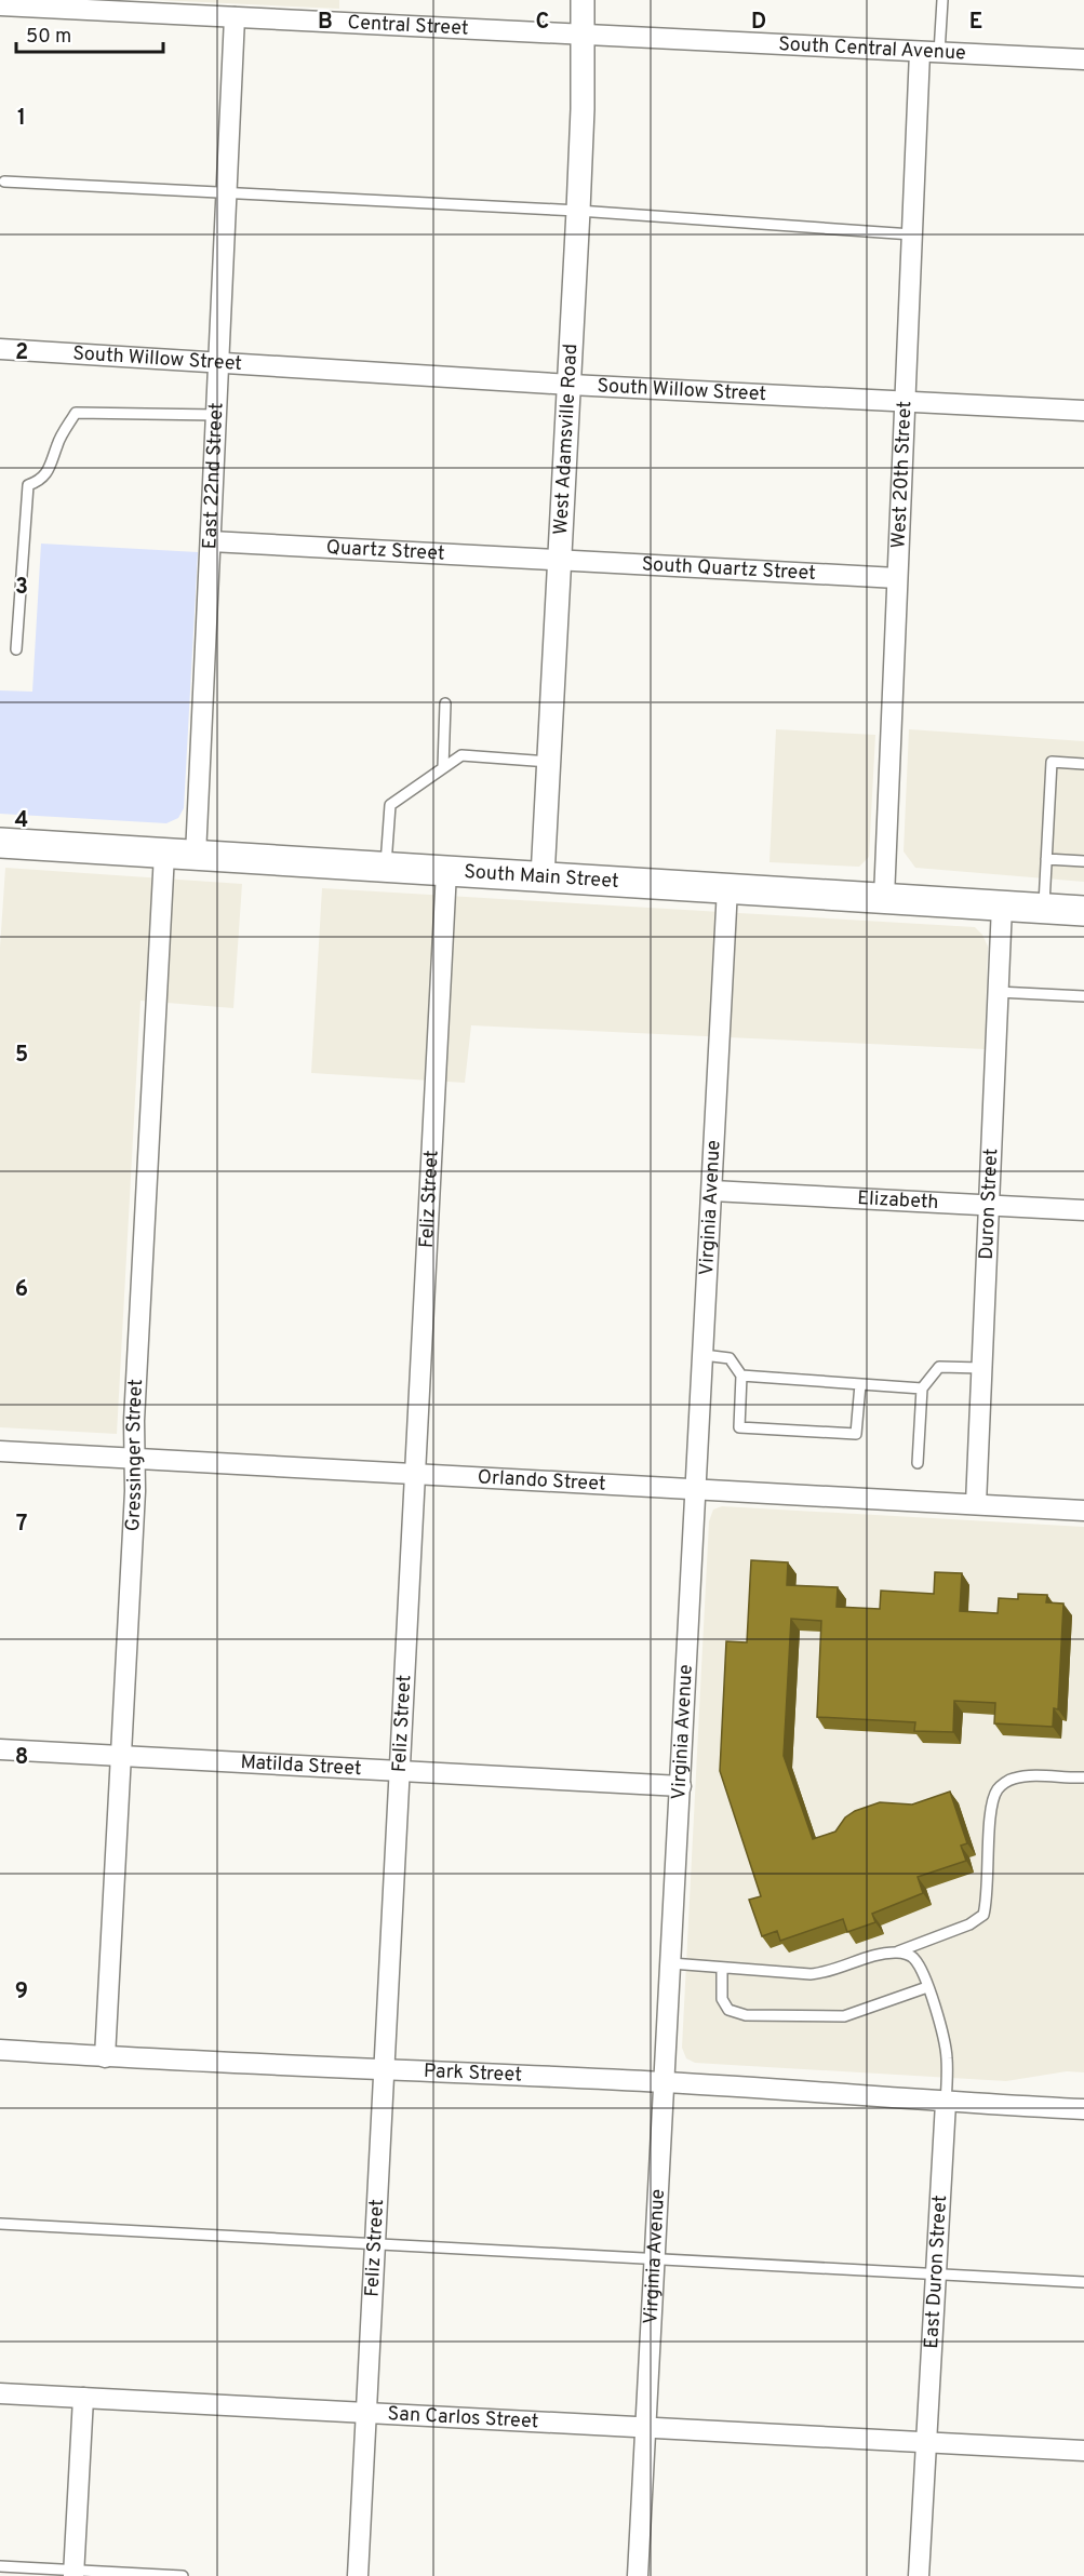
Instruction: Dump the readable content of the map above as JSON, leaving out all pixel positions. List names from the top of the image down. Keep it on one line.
{"streets":{"main road":["South Main Street"],"street":["Central Street","South Central Avenue","South Willow Street","West Adamsville Road","West 20th Street","East 22nd Street","Quartz Street","South Quartz Street","Feliz Street","Elizabeth","Duron Street","Virginia Avenue","Gressinger Street","Orlando Street","Matilda Street","Park Street","East Duron Street","San Carlos Street"]},"crossings":[["Central Street","South Central Avenue"],["Central Street","West Adamsville Road"],["Central Street","East 22nd Street"],["South Central Avenue","West Adamsville Road"],["South Central Avenue","West 20th Street"],["South Willow Street","West Adamsville Road"],["South Willow Street","West 20th Street"],["South Willow Street","East 22nd Street"],["West Adamsville Road","Quartz Street"],["West Adamsville Road","South Quartz Street"],["West Adamsville Road","South Main Street"],["West 20th Street","South Quartz Street"],["West 20th Street","South Main Street"],["East 22nd Street","Quartz Street"],["East 22nd Street","South Main Street"],["Quartz Street","South Quartz Street"],["South Main Street","Feliz Street"],["South Main Street","Duron Street"],["South Main Street","Virginia Avenue"],["South Main Street","Gressinger Street"],["Feliz Street","Orlando Street"],["Feliz Street","Matilda Street"],["Feliz Street","Park Street"],["Feliz Street","San Carlos Street"],["Elizabeth","Duron Street"],["Elizabeth","Virginia Avenue"],["Duron Street","Orlando Street"],["Virginia Avenue","Orlando Street"],["Virginia Avenue","Matilda Street"],["Virginia Avenue","Park Street"],["Virginia Avenue","San Carlos Street"],["Gressinger Street","Orlando Street"],["Gressinger Street","Matilda Street"],["Gressinger Street","Park Street"],["Park Street","East Duron Street"],["East Duron Street","San Carlos Street"]],"scale_bar":"50 m","grid":{"columns":["B","C","D","E"],"rows":["1","2","3","4","5","6","7","8","9"]}}
